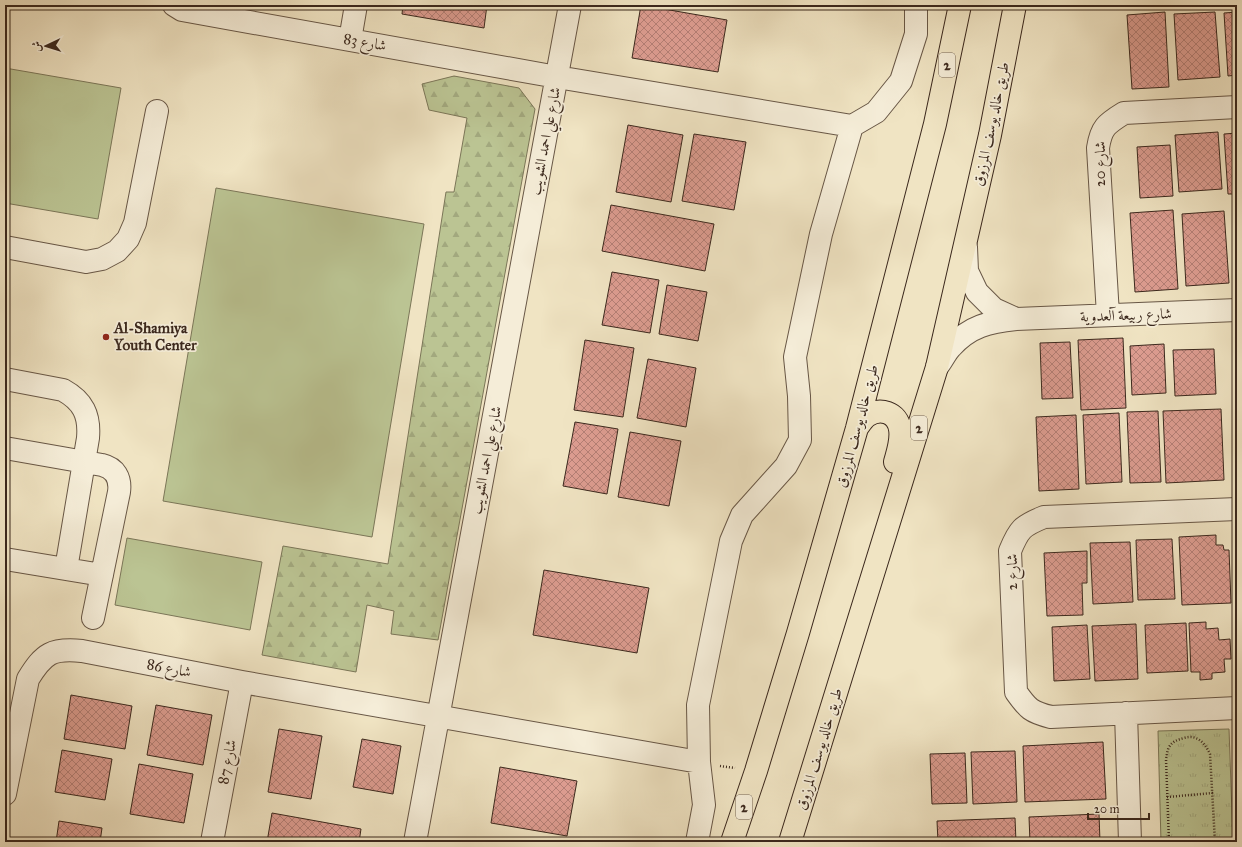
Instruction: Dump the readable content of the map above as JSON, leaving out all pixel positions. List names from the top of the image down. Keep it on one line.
{"streets":{"main road":["2","طريق خالد يوسف المرزوق"],"street":["شارع 83","شارع علي احمد الشويب","شارع 20","شارع ربيعة آلعدوية","شارع 2","شارع 86","شارع 87"]},"crossings":[["شارع 83","شارع علي احمد الشويب"],["طريق خالد يوسف المرزوق","شارع ربيعة آلعدوية"],["شارع علي احمد الشويب","شارع 86"],["شارع 20","شارع ربيعة آلعدوية"],["شارع 86","شارع 87"]],"places":["Al-Shamiya Youth Center"],"scale_bar":"20 m","north":"left"}
